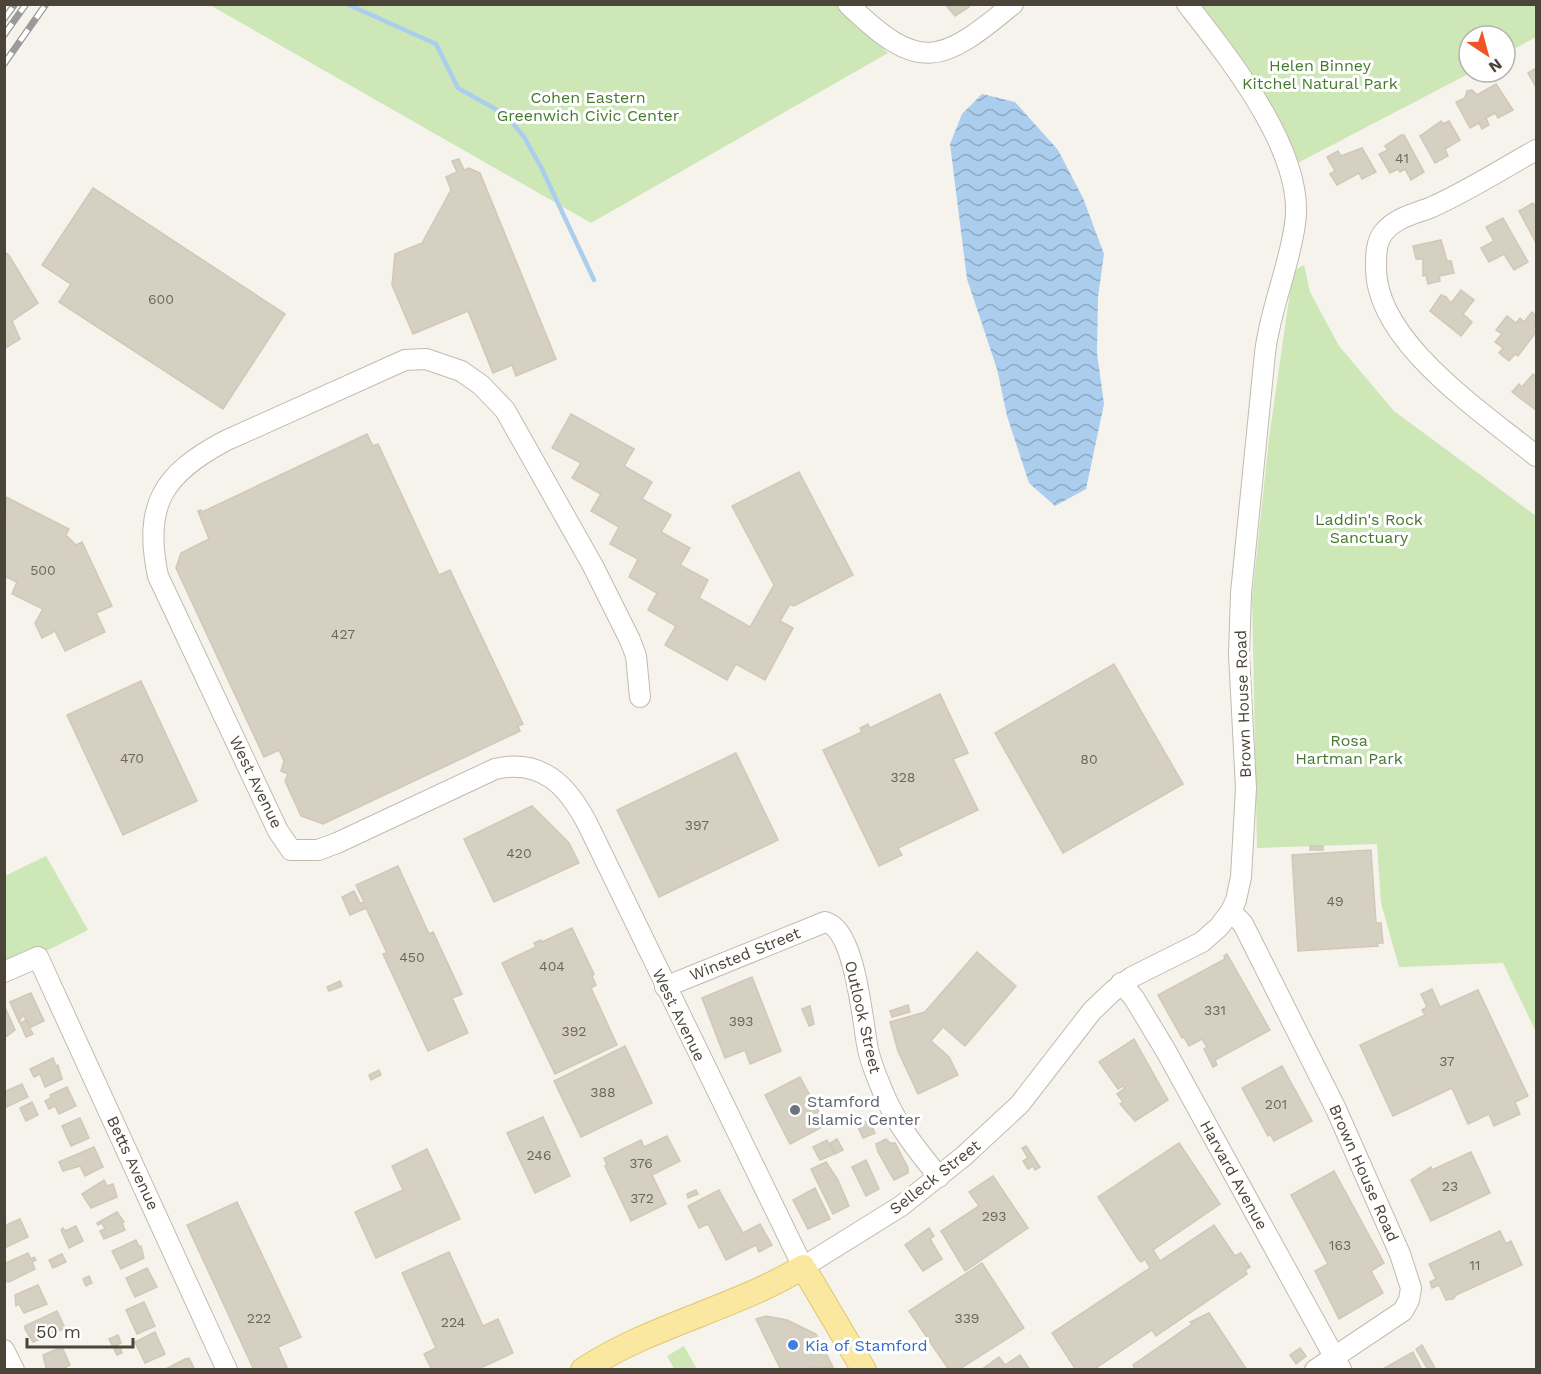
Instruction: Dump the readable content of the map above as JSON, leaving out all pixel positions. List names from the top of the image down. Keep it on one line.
{"streets":{"main road":["West Avenue","Selleck Street"],"street":["Brown House Road","Winsted Street","Outlook Street","Betts Avenue","Harvard Avenue"]},"crossings":[["Brown House Road","Harvard Avenue"],["Brown House Road","Selleck Street"],["West Avenue","Winsted Street"],["West Avenue","Selleck Street"],["Winsted Street","Outlook Street"],["Outlook Street","Selleck Street"],["Harvard Avenue","Selleck Street"]],"parks":["Helen Binney Kitchel Natural Park","Cohen Eastern Greenwich Civic Center","Laddin's Rock Sanctuary","Rosa Hartman Park"],"places":["Stamford Islamic Center","Kia of Stamford"],"house_numbers":["41","600","500","427","470","80","328","397","420","49","450","404","331","393","392","37","388","201","246","376","23","372","293","163","11","222","339","224"],"scale_bar":"50 m","north":"bottom right"}
